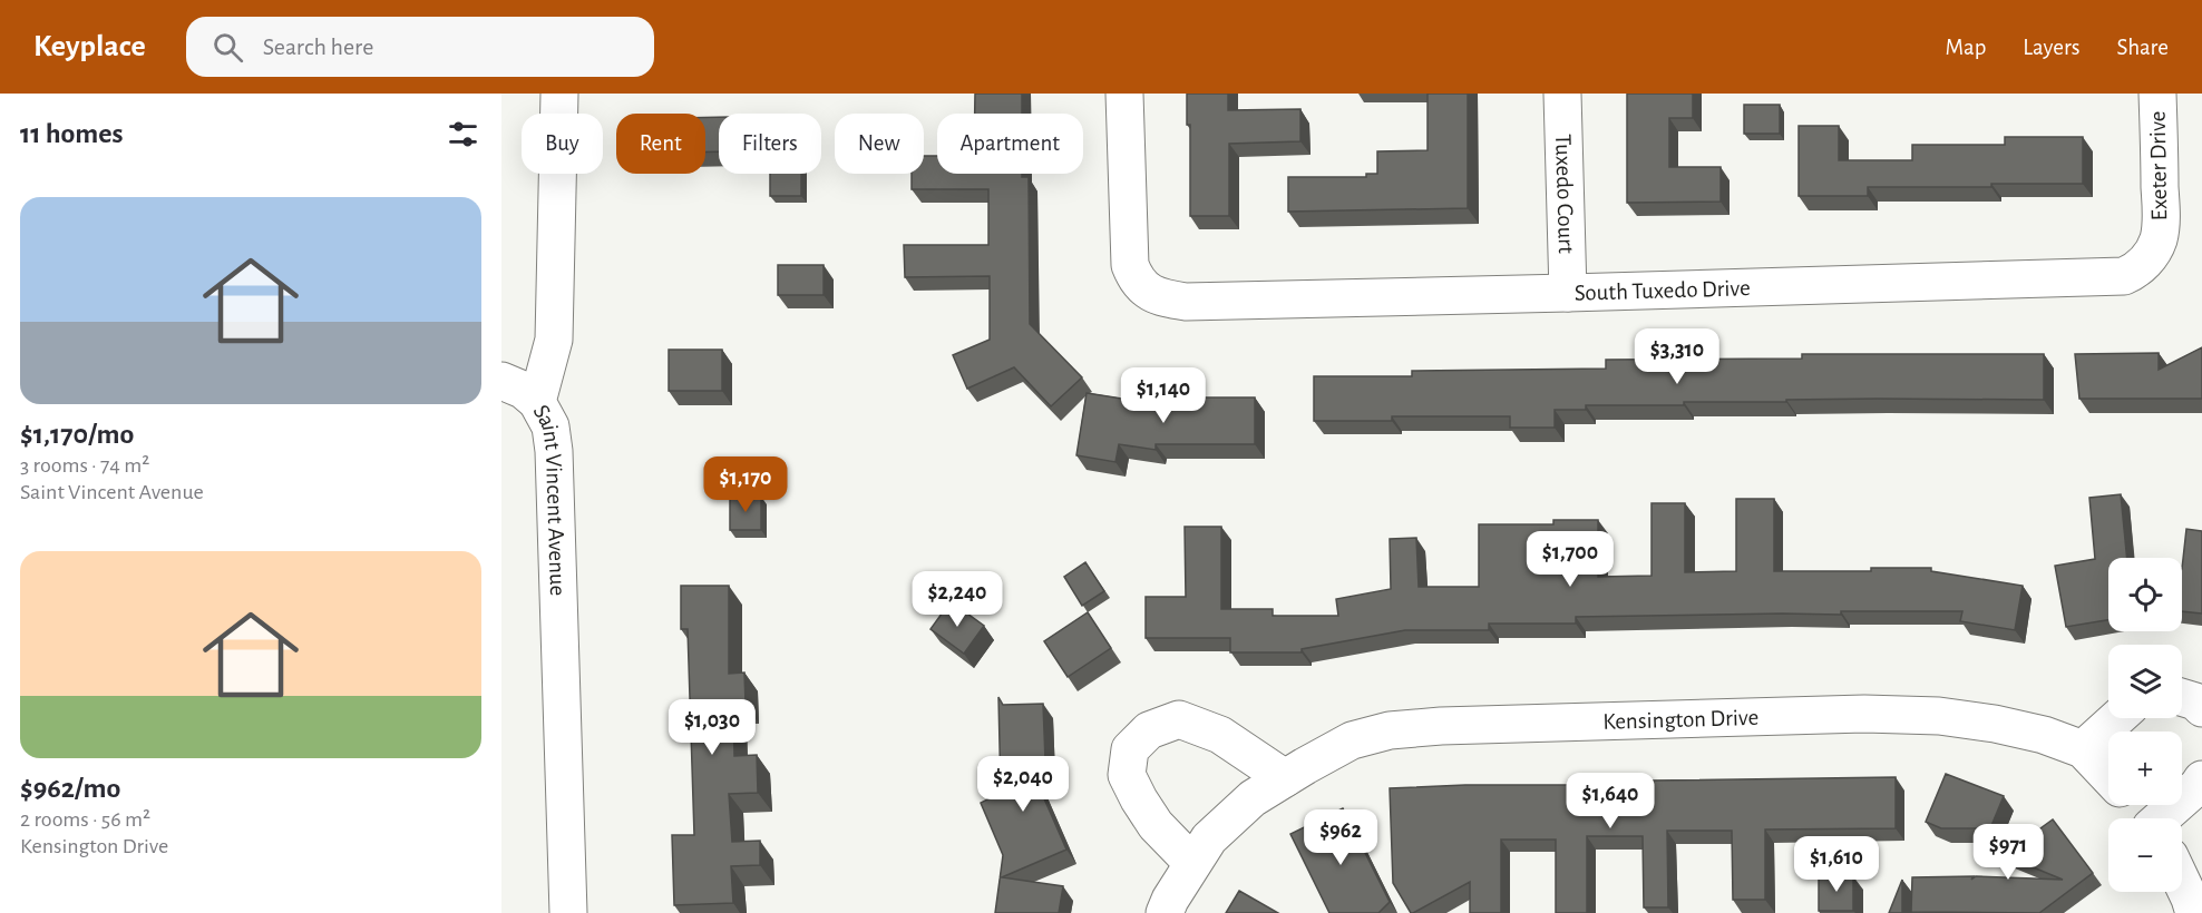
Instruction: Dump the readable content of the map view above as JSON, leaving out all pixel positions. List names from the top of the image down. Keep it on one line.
{"streets":{"street":["Exeter Drive","Tuxedo Court","South Tuxedo Drive","Saint Vincent Avenue","Kensington Drive"]},"crossings":[["Exeter Drive","South Tuxedo Drive"],["Tuxedo Court","South Tuxedo Drive"]],"page":{"header":"Keyplace","search":"Search here","nav":["Map","Layers","Share"],"heading":"11 homes","chip":["Buy","Rent","Filters","New","Apartment"],"list":[{"name":"$1,170/mo","note":"3 rooms · 74 m² · Saint Vincent Avenue"},{"name":"$962/mo","note":"2 rooms · 56 m² · Kensington Drive"}],"price":["$3,310","$1,140","$1,170","$1,700","$2,240","$1,030","$2,040","$1,640","$962","$971","$1,610"],"map_buttons":["+","−"]}}
